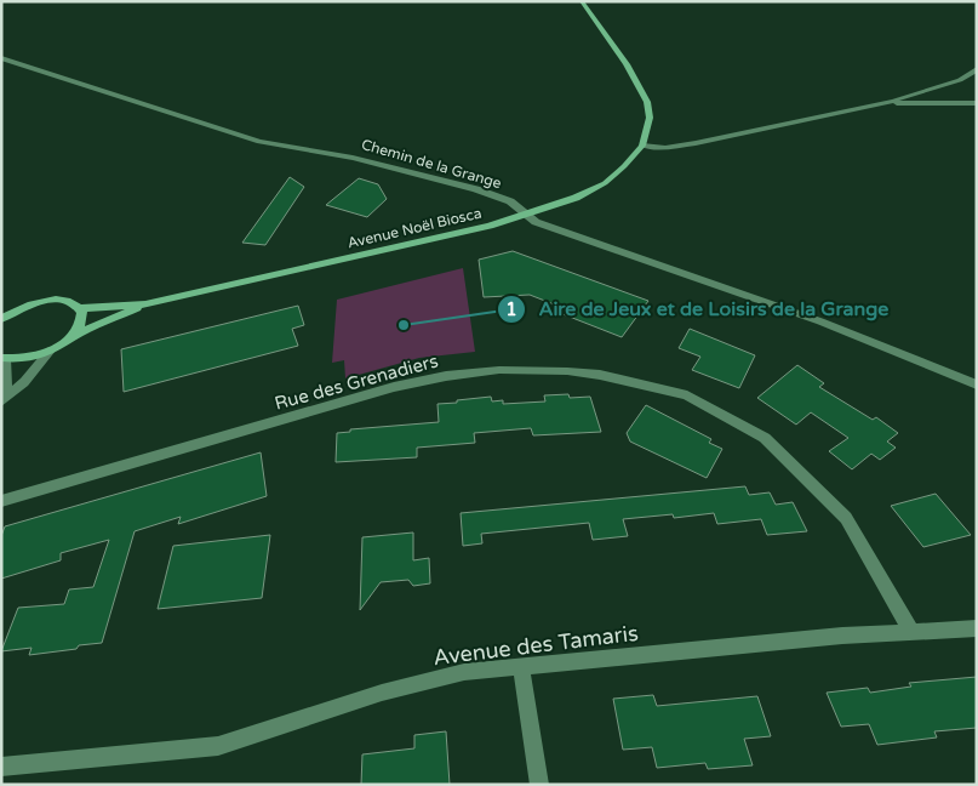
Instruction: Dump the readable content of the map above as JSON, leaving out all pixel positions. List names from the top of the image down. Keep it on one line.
{"streets":{"main road":["Avenue Noël Biosca"],"street":["Chemin de la Grange","Rue des Grenadiers","Avenue des Tamaris"]},"crossings":[["Chemin de la Grange","Avenue Noël Biosca"],["Rue des Grenadiers","Avenue des Tamaris"]],"places":["Aire de Jeux et de Loisirs de la Grange"]}
